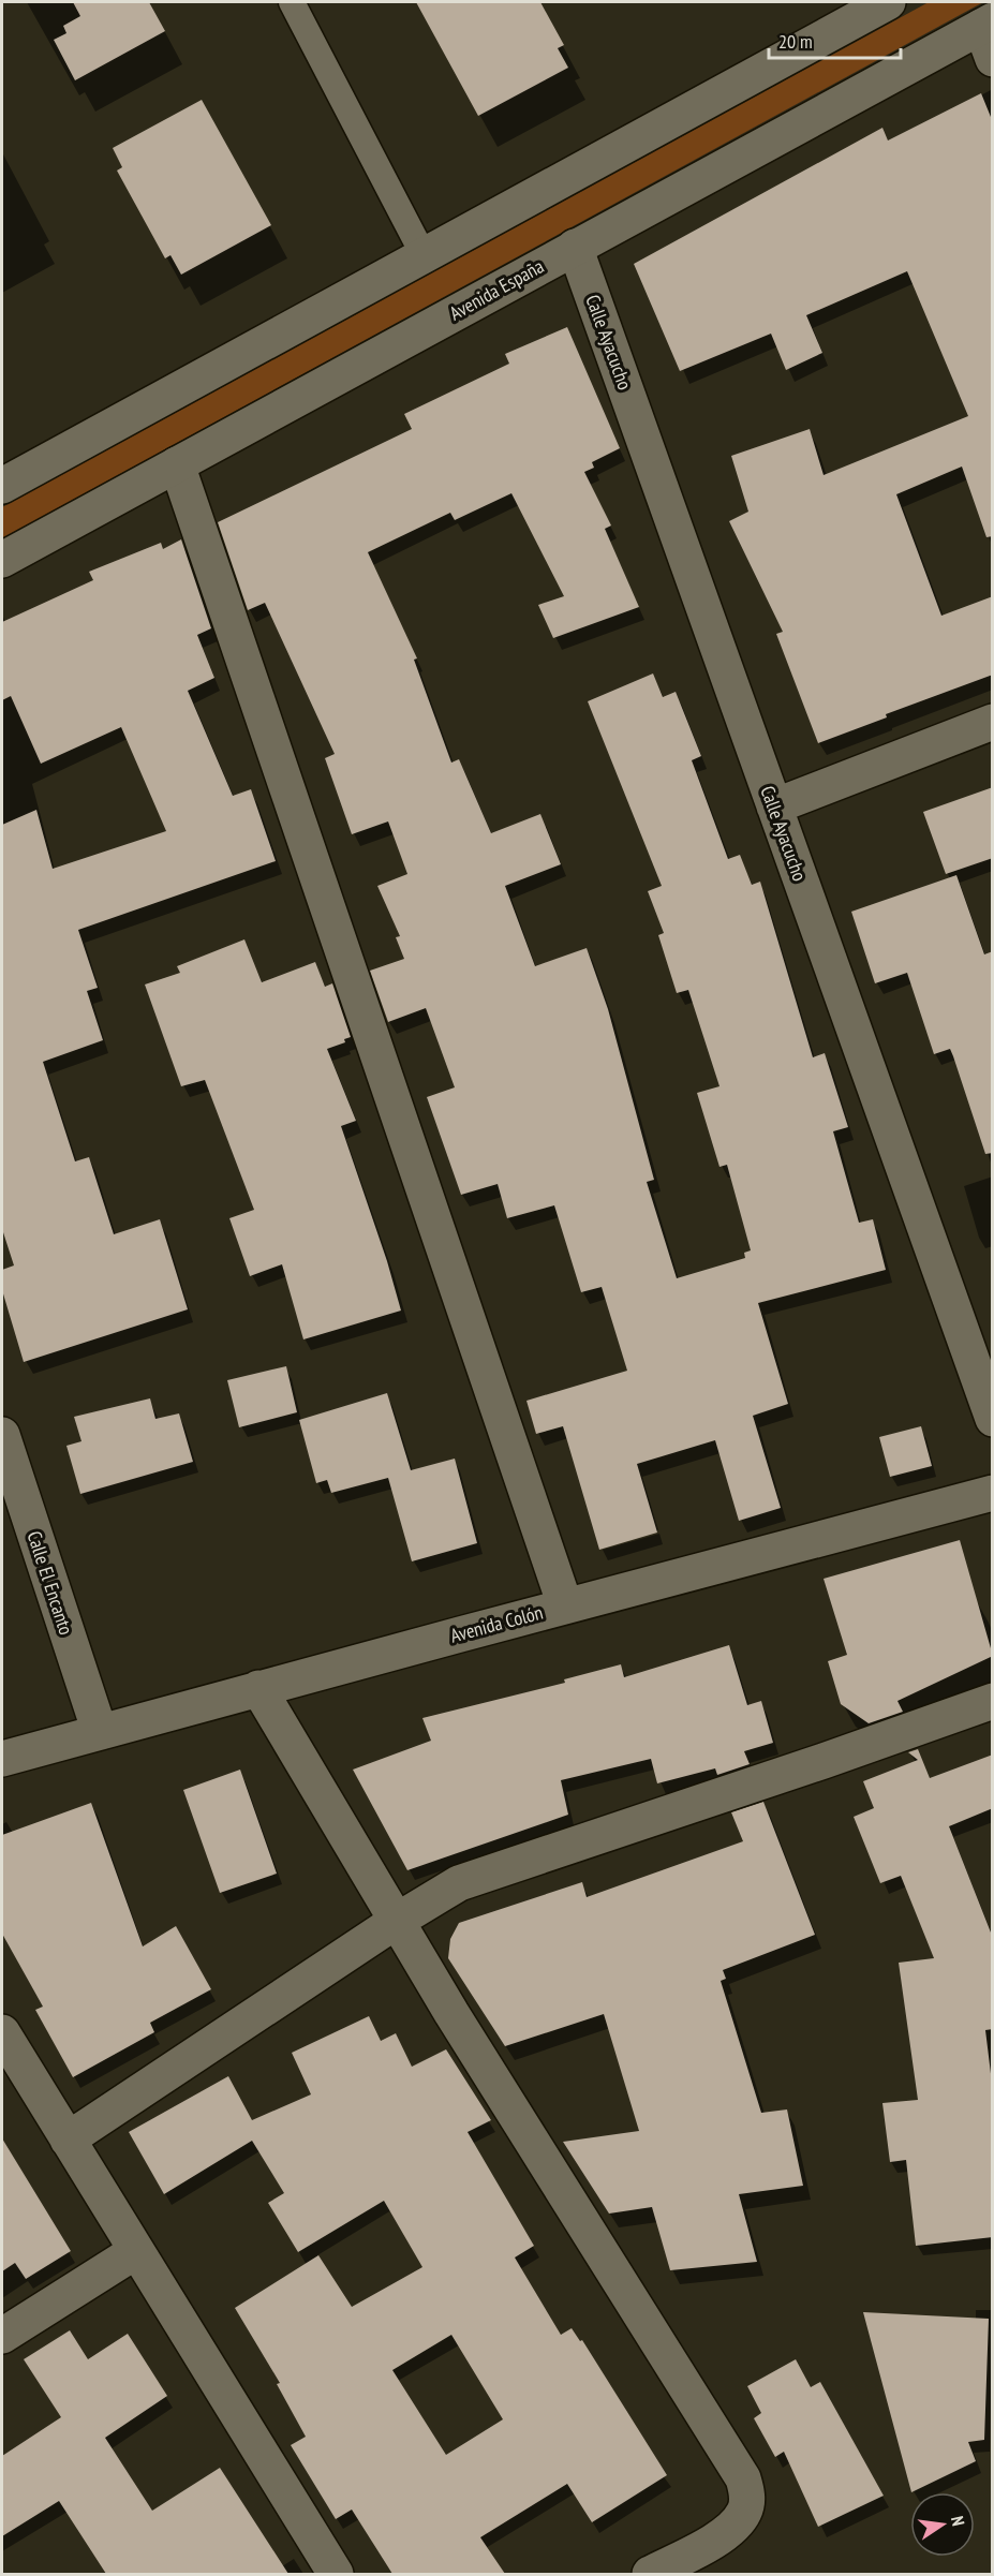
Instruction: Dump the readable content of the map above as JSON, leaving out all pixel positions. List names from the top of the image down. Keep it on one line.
{"streets":{"street":["Avenida España","Calle Ayacucho","Calle El Encanto","Avenida Colón"]},"crossings":[["Avenida España","Calle Ayacucho"],["Calle El Encanto","Avenida Colón"]],"scale_bar":"20 m","north":"right"}
